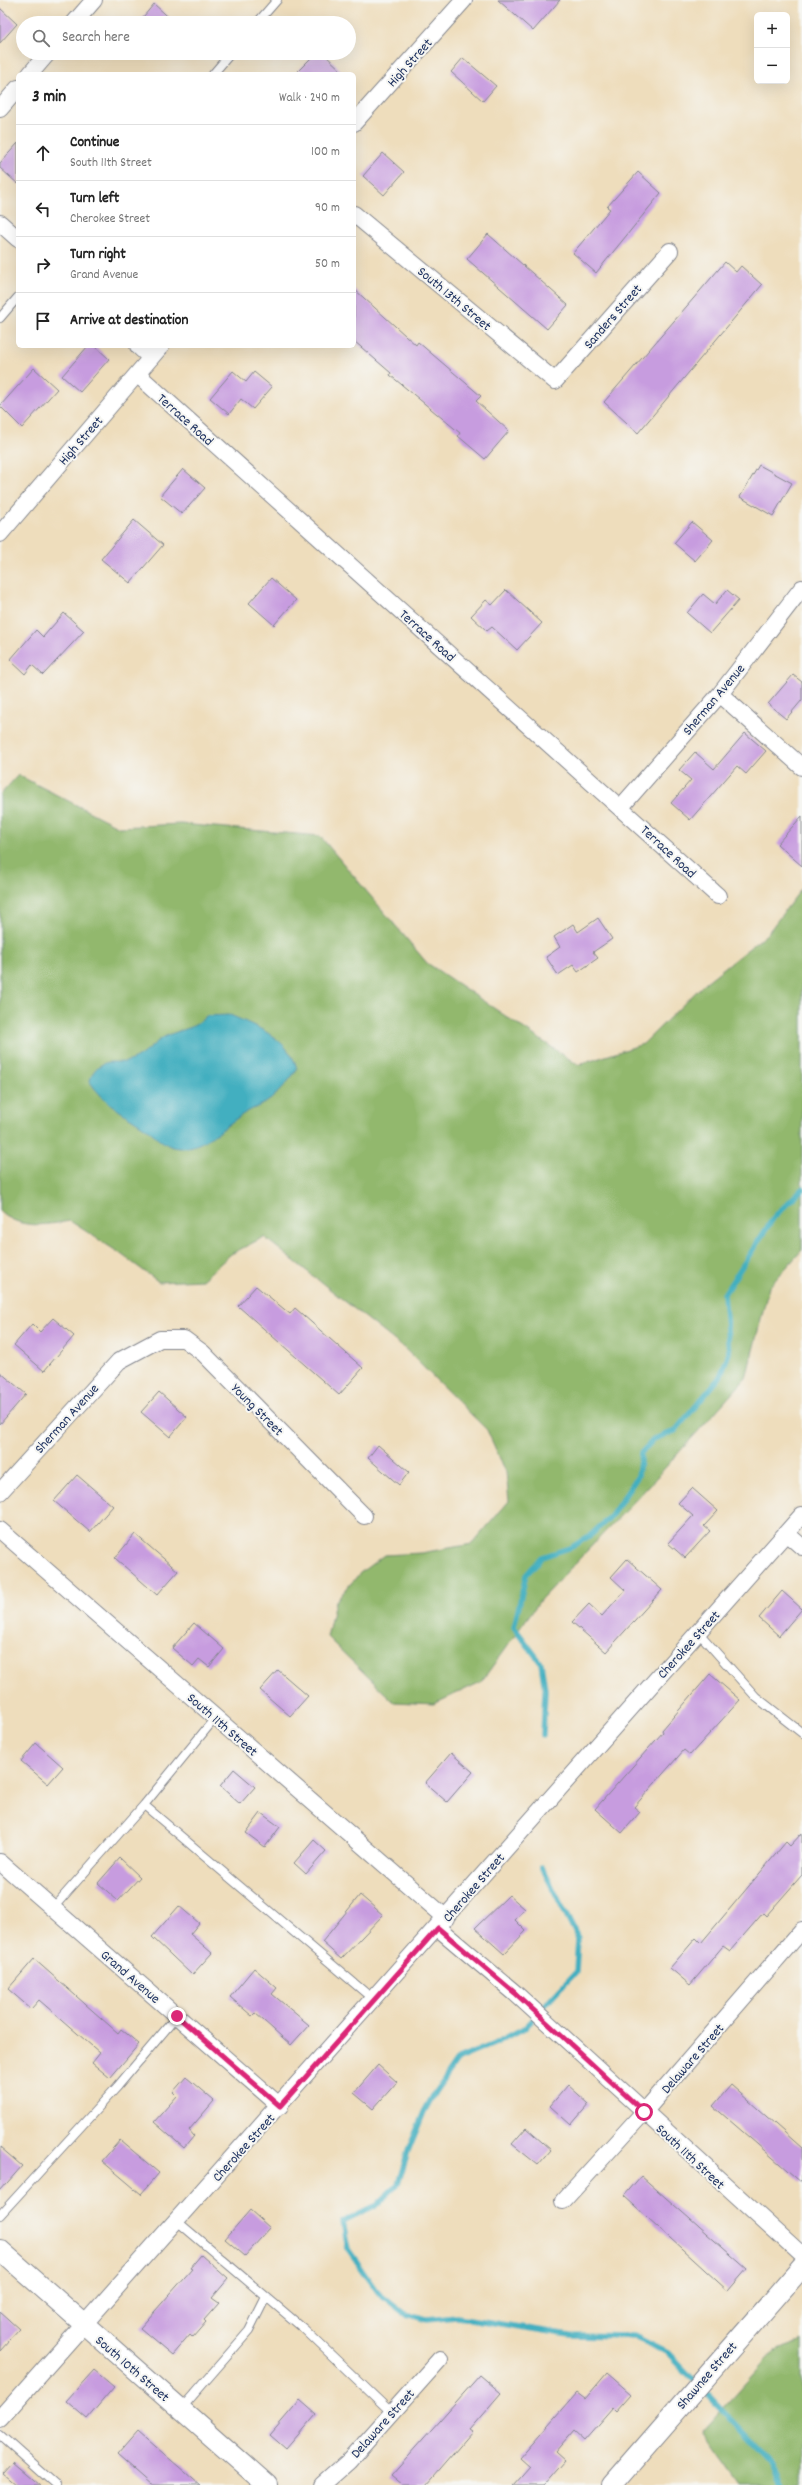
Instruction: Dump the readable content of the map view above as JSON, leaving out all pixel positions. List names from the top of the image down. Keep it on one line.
{"streets":{"street":["High Street","South 13th Street","Sanders Street","Terrace Road","Sherman Avenue","Young Street","Cherokee Street","South 11th Street","Grand Avenue","Delaware Street","South 10th Street","Shawnee Street"]},"crossings":[["High Street","Terrace Road"],["South 13th Street","Sanders Street"],["Terrace Road","Sherman Avenue"],["Sherman Avenue","Young Street"],["Cherokee Street","South 11th Street"],["Cherokee Street","Grand Avenue"],["Cherokee Street","South 10th Street"],["South 11th Street","Delaware Street"]],"page":{"map_buttons":["+","−"],"search":"Search here","heading":["3 min","Walk · 240 m"],"list":[["Continue","South 11th Street","100 m"],["Turn left","Cherokee Street","90 m"],["Turn right","Grand Avenue","50 m"],"Arrive at destination"]}}
